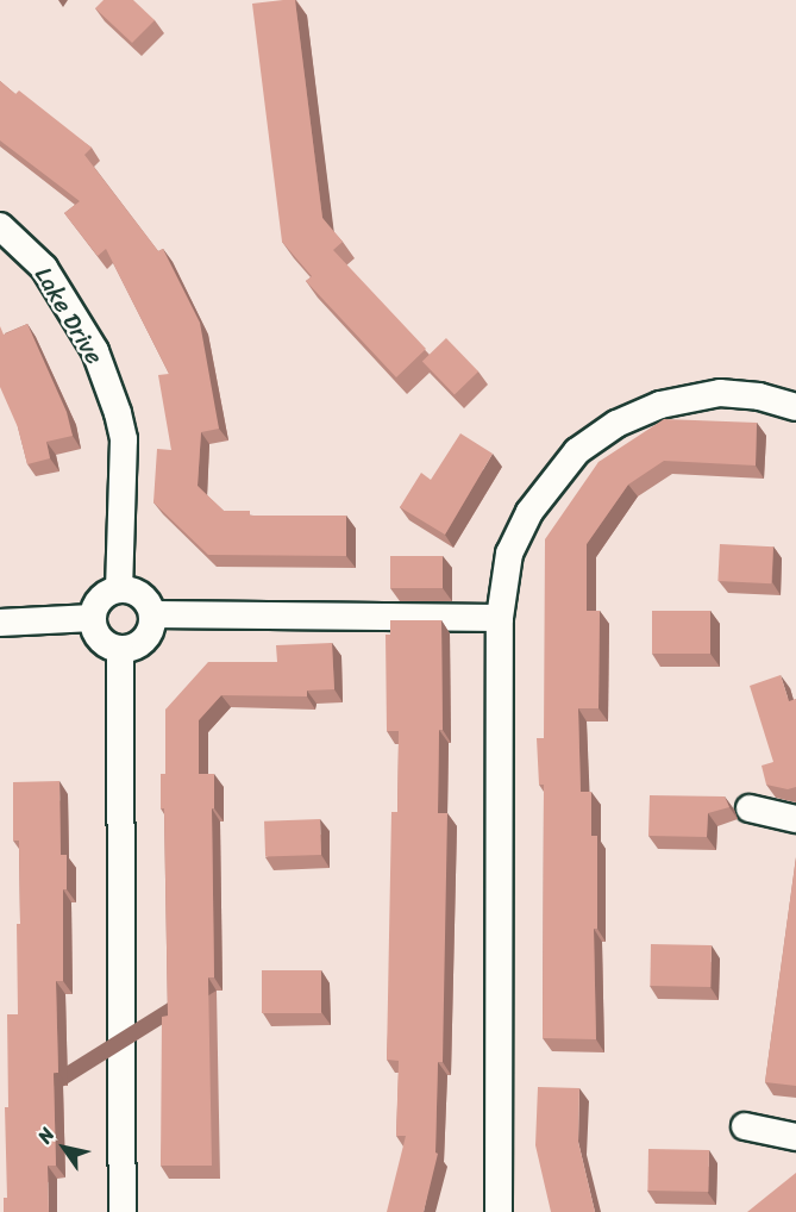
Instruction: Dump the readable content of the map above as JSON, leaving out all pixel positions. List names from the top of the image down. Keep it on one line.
{"streets":{"street":["Lake Drive"]},"north":"top left"}
